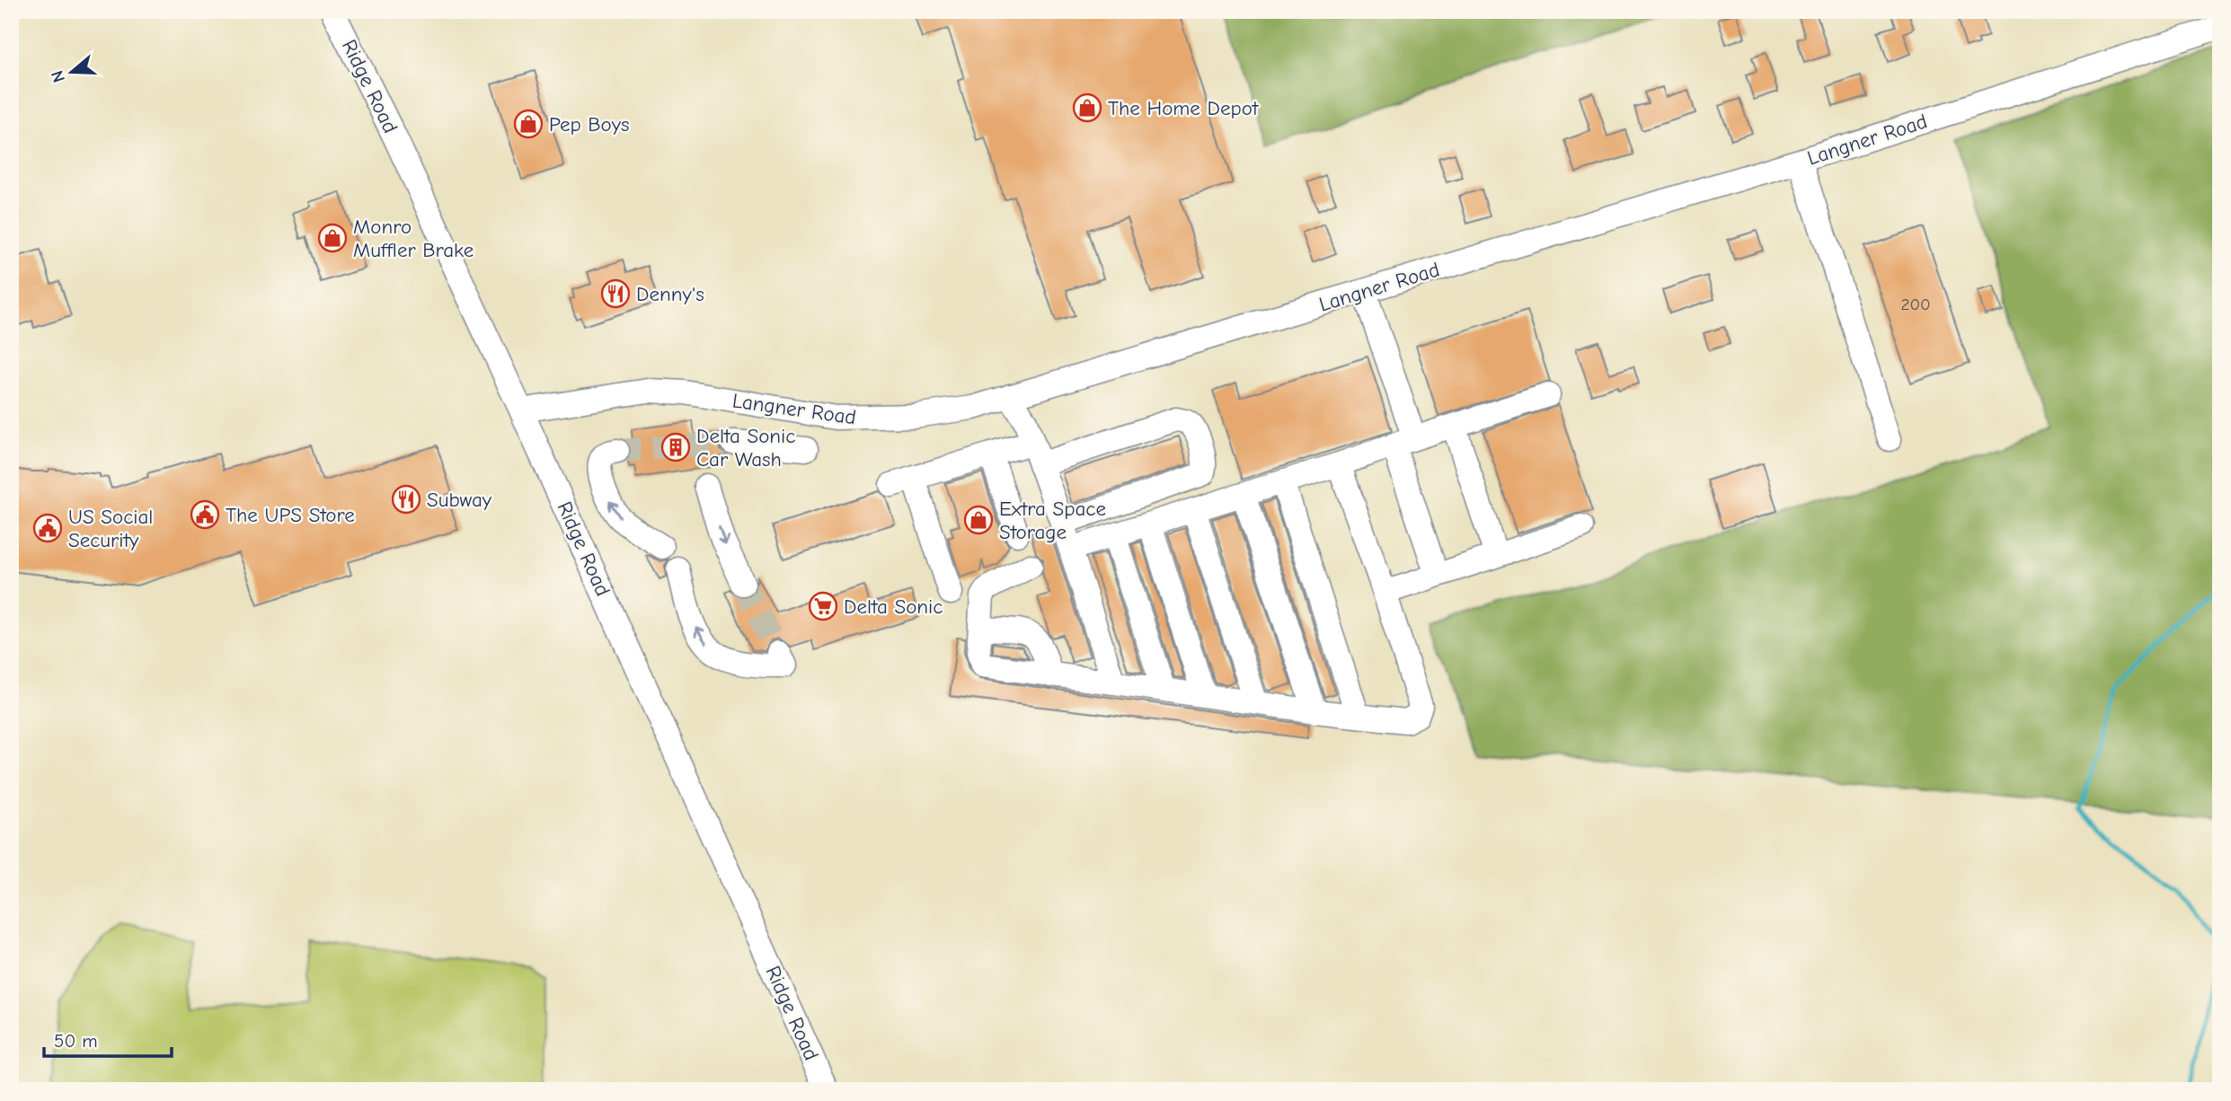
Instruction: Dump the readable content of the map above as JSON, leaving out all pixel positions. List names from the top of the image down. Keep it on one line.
{"streets":{"street":["Ridge Road","Langner Road"]},"crossings":[["Ridge Road","Langner Road"]],"places":{"shop":["The Home Depot","Pep Boys","Monro Muffler Brake","Extra Space Storage"],"restaurant":["Denny's","Subway"],"building":["Delta Sonic Car Wash"],"public building":["The UPS Store","US Social Security"],"supermarket":["Delta Sonic"]},"house_numbers":["200"],"scale_bar":"50 m","north":"left"}
